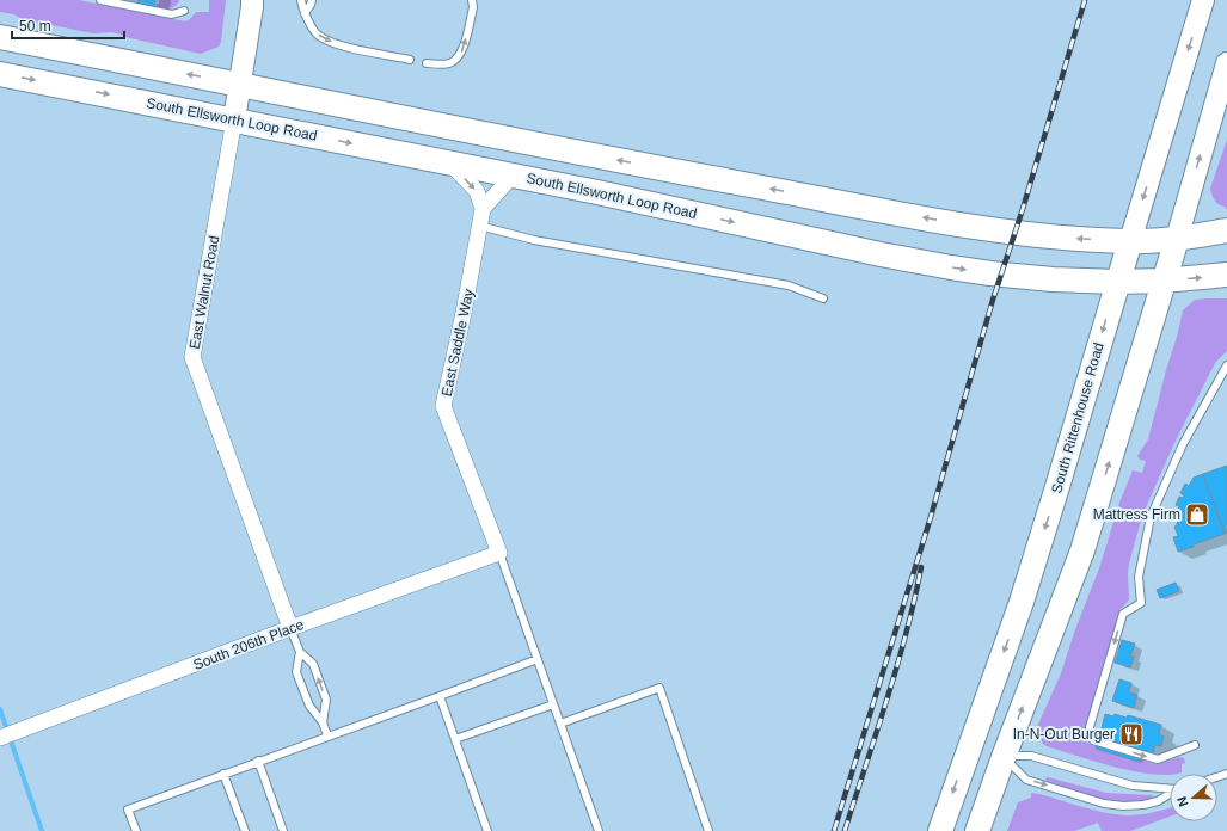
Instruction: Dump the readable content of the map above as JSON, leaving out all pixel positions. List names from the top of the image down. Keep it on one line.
{"streets":{"main road":["South Ellsworth Loop Road","East Walnut Road","South Rittenhouse Road"],"street":["East Saddle Way","South 206th Place"]},"crossings":[["South Ellsworth Loop Road","East Walnut Road"],["South Ellsworth Loop Road","South Rittenhouse Road"],["East Walnut Road","South 206th Place"],["East Saddle Way","South 206th Place"]],"places":{"shop":["Mattress Firm"],"restaurant":["In-N-Out Burger"]},"scale_bar":"50 m","north":"left"}
